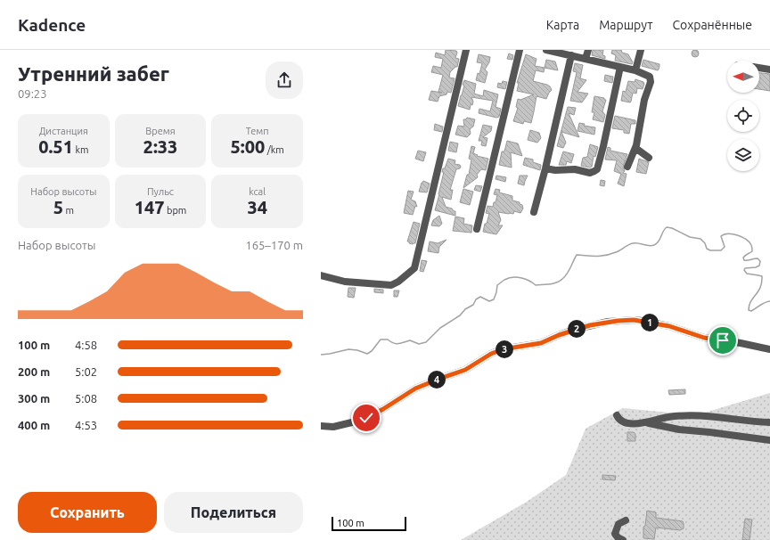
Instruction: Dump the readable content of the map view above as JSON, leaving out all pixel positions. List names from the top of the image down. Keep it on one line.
{"scale_bar":"100 m","north":"left","page":{"header":"Kadence","nav":["Карта","Маршрут","Сохранённые"],"heading":["Утренний забег","09:23"],"stats":[["Дистанция","0.51 km"],["Время","2:33"],["Темп","5:00 /km"],["Набор высоты","5 m"],["Пульс","147 bpm"],["kcal","34"]],"chart":["Набор высоты","165–170 m"],"pins":["1","2","3","4"],"list":[{"name":"100 m","note":"4:58"},{"name":"200 m","note":"5:02"},{"name":"300 m","note":"5:08"},{"name":"400 m","note":"4:53"}],"buttons":["Сохранить","Поделиться"],"scale":"100 m"}}
